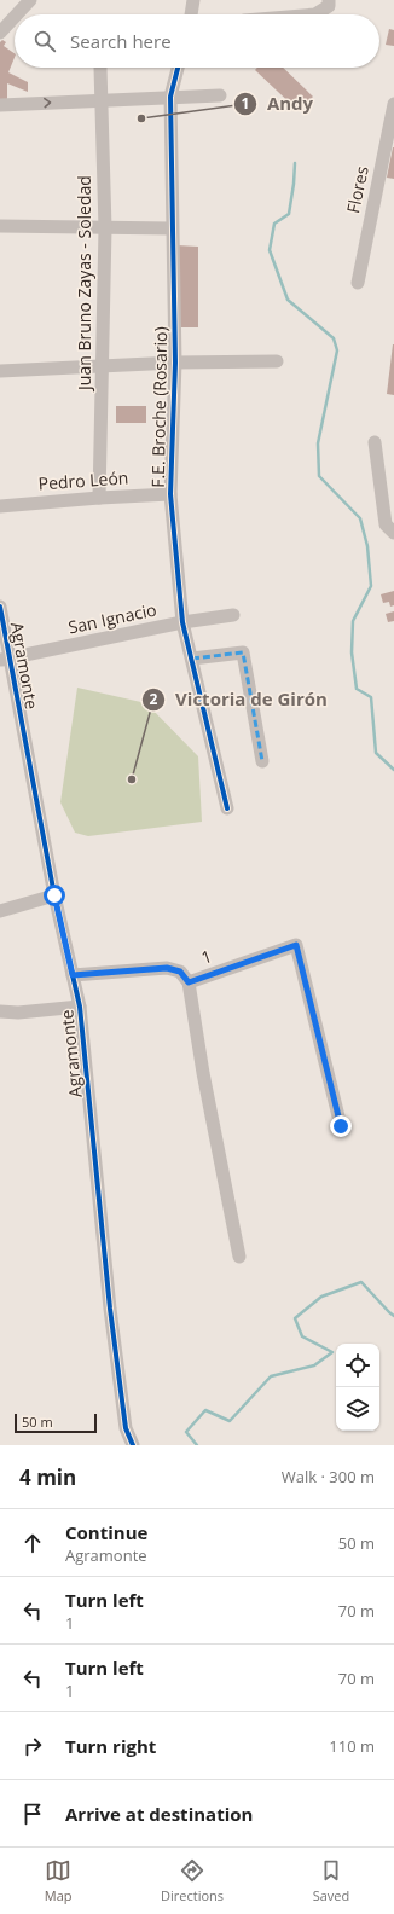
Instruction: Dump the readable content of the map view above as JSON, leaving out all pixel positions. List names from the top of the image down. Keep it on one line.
{"streets":{"street":["Flores","Juan Bruno Zayas - Soledad","F.E. Broche (Rosario)","Pedro León","San Ignacio","Agramonte","1"]},"crossings":[["Juan Bruno Zayas - Soledad","Pedro León"],["F.E. Broche (Rosario)","Pedro León"],["F.E. Broche (Rosario)","San Ignacio"],["San Ignacio","Agramonte"],["Agramonte","1"]],"places":["Andy","Victoria de Girón"],"scale_bar":"50 m","page":{"search":"Search here","scale":"50 m","heading":["4 min","Walk · 300 m"],"list":[["Continue","Agramonte","50 m"],["Turn left","1","70 m"],["Turn left","1","70 m"],["Turn right","110 m"],"Arrive at destination"],"nav":["Map","Directions","Saved"]}}
